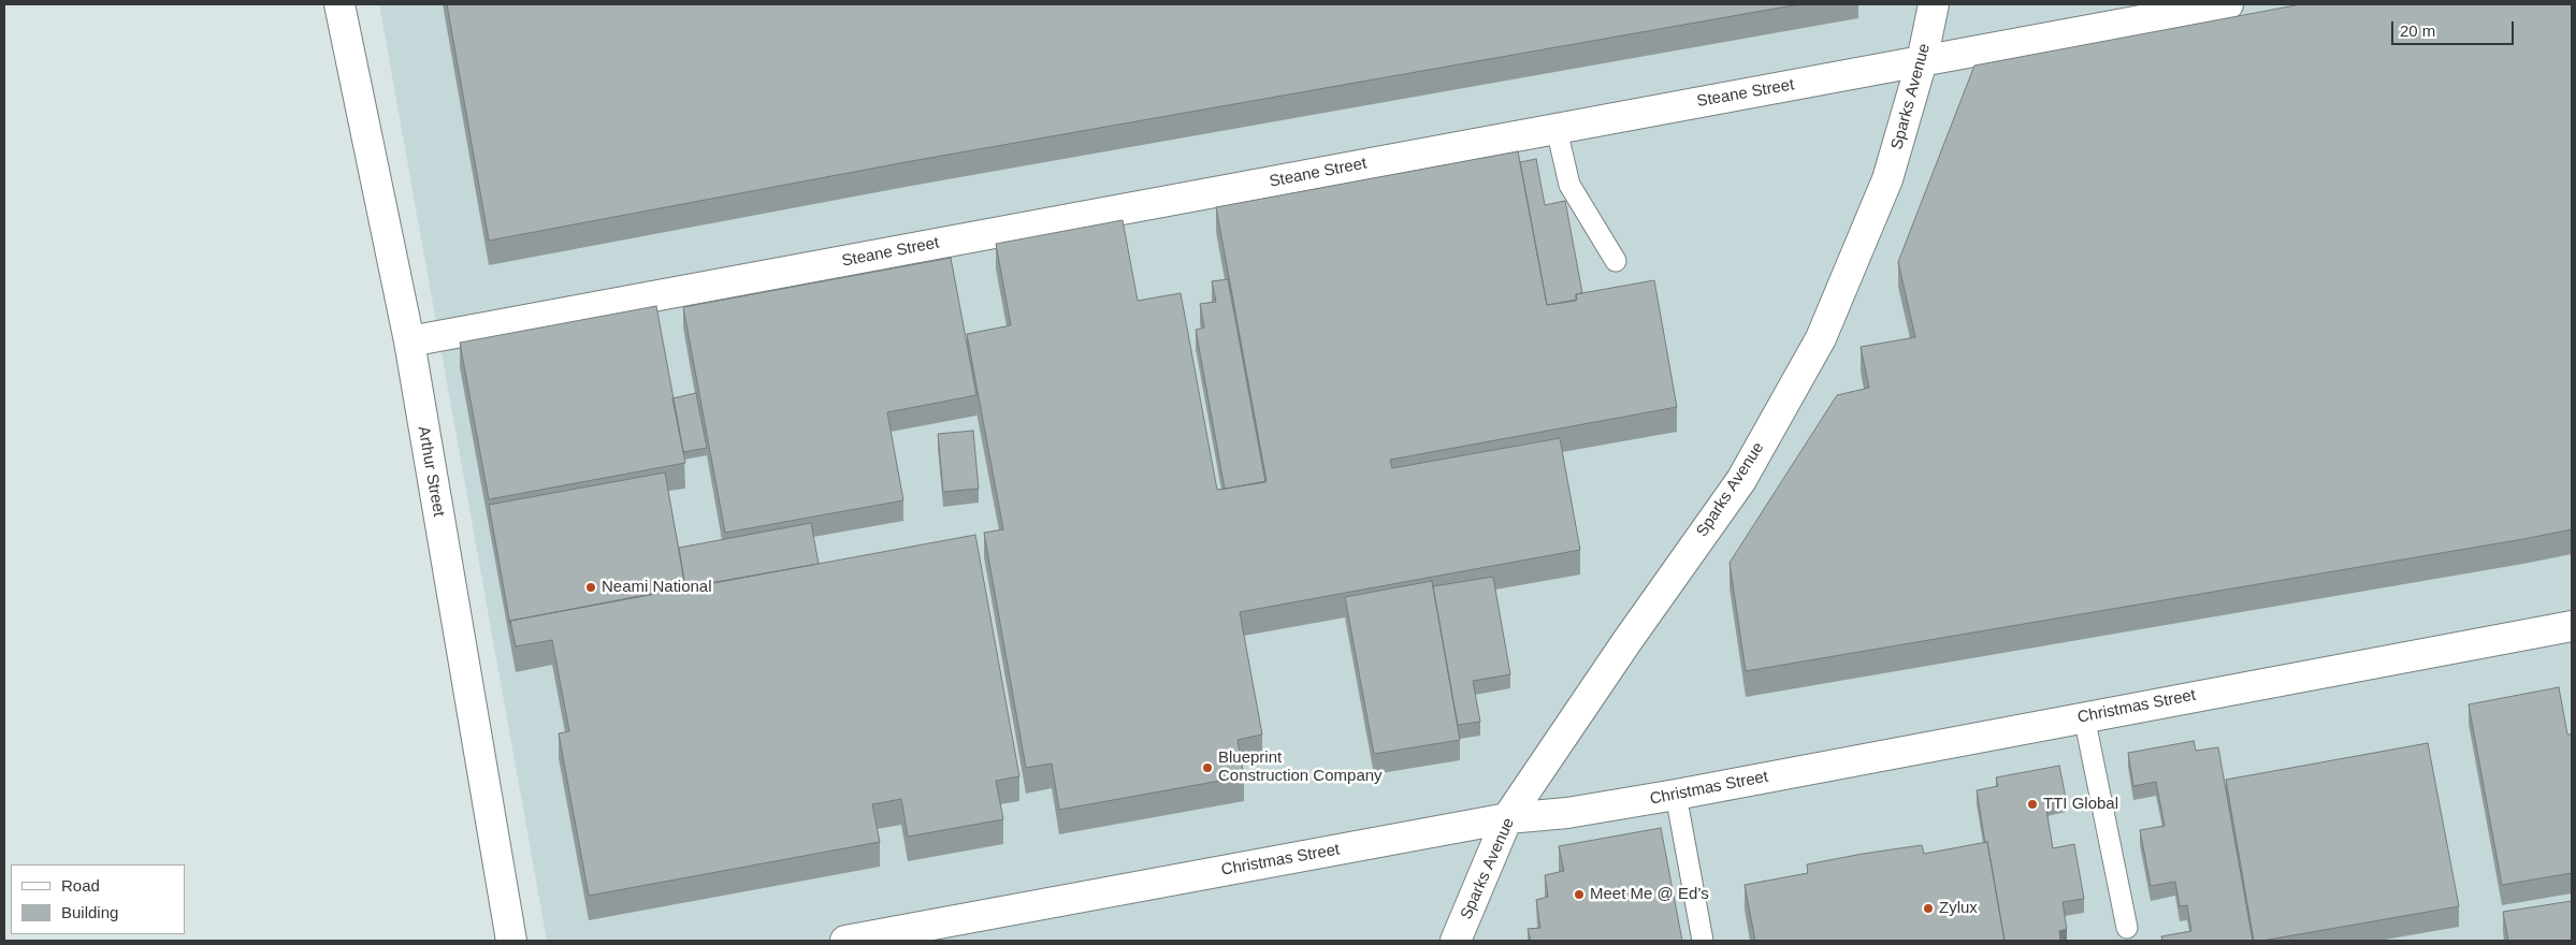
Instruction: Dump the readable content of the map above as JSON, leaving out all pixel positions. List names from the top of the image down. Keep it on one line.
{"streets":{"street":["Steane Street","Sparks Avenue","Arthur Street","Christmas Street"]},"crossings":[["Steane Street","Sparks Avenue"],["Steane Street","Arthur Street"],["Sparks Avenue","Christmas Street"]],"places":["Neami National","Blueprint Construction Company","TTI Global","Meet Me @ Ed’s","Zylux"],"legend":["Road","Building"],"scale_bar":"20 m"}
